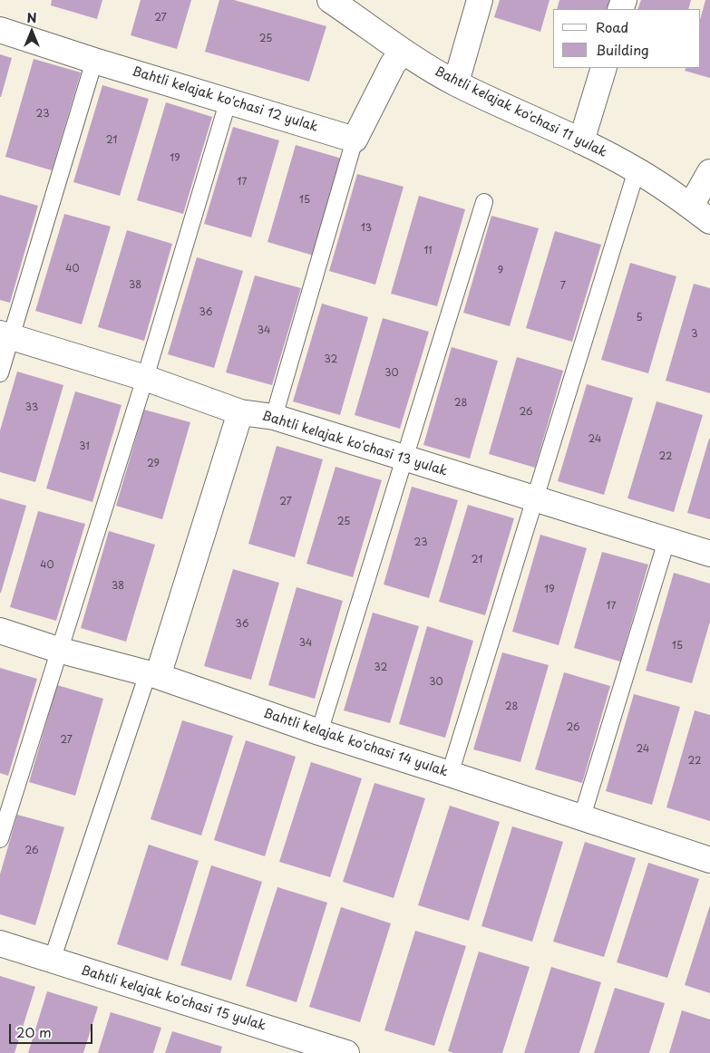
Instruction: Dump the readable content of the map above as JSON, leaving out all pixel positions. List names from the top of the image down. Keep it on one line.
{"streets":{"street":["Bahtli kelajak ko'chasi 12 yulak","Bahtli kelajak ko'chasi 11 yulak","Bahtli kelajak ko'chasi 13 yulak","Bahtli kelajak ko'chasi 14 yulak","Bahtli kelajak ko'chasi 15 yulak"]},"house_numbers":["27","25","23","21","19","17","15","13","11","40","9","38","7","36","5","34","3","32","30","28","33","26","24","31","22","29","27","25","23","21","40","38","19","17","36","34","15","32","30","28","26","27","24","22","26"],"legend":["Road","Building"],"scale_bar":"20 m","north":"top"}
